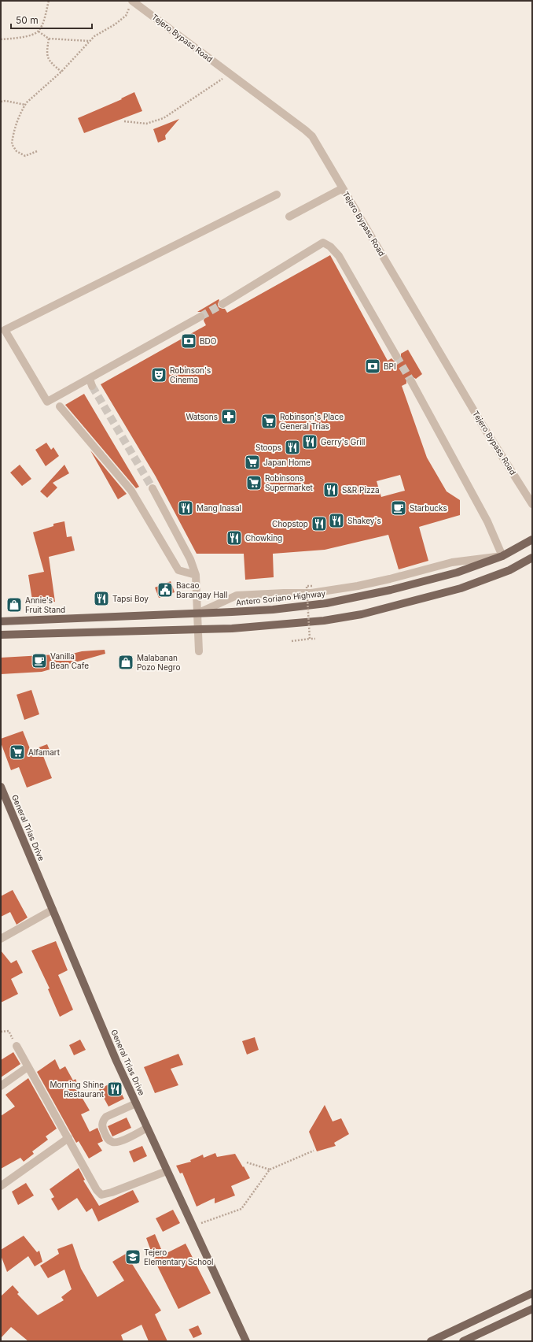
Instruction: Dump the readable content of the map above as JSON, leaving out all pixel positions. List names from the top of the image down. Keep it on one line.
{"streets":{"main road":["Antero Soriano Highway","General Trias Drive"],"street":["Tejero Bypass Road"]},"places":{"bank":["BDO","BPI"],"theatre":["Robinson's Cinema"],"pharmacy":["Watsons"],"supermarket":["Robinson's Place General Trias","Japan Home","Robinsons Supermarket","Alfamart"],"restaurant":["Gerry's Grill","Stoops","S&R Pizza","Mang Inasal","Shakey's","Chopstop","Chowking","Tapsi Boy","Morning Shine Restaurant"],"cafe":["Starbucks","Vanilla Bean Cafe"],"public building":["Bacao Barangay Hall"],"shop":["Annie's Fruit Stand","Malabanan Pozo Negro"],"school or university":["Tejero Elementary School"]},"scale_bar":"50 m"}
